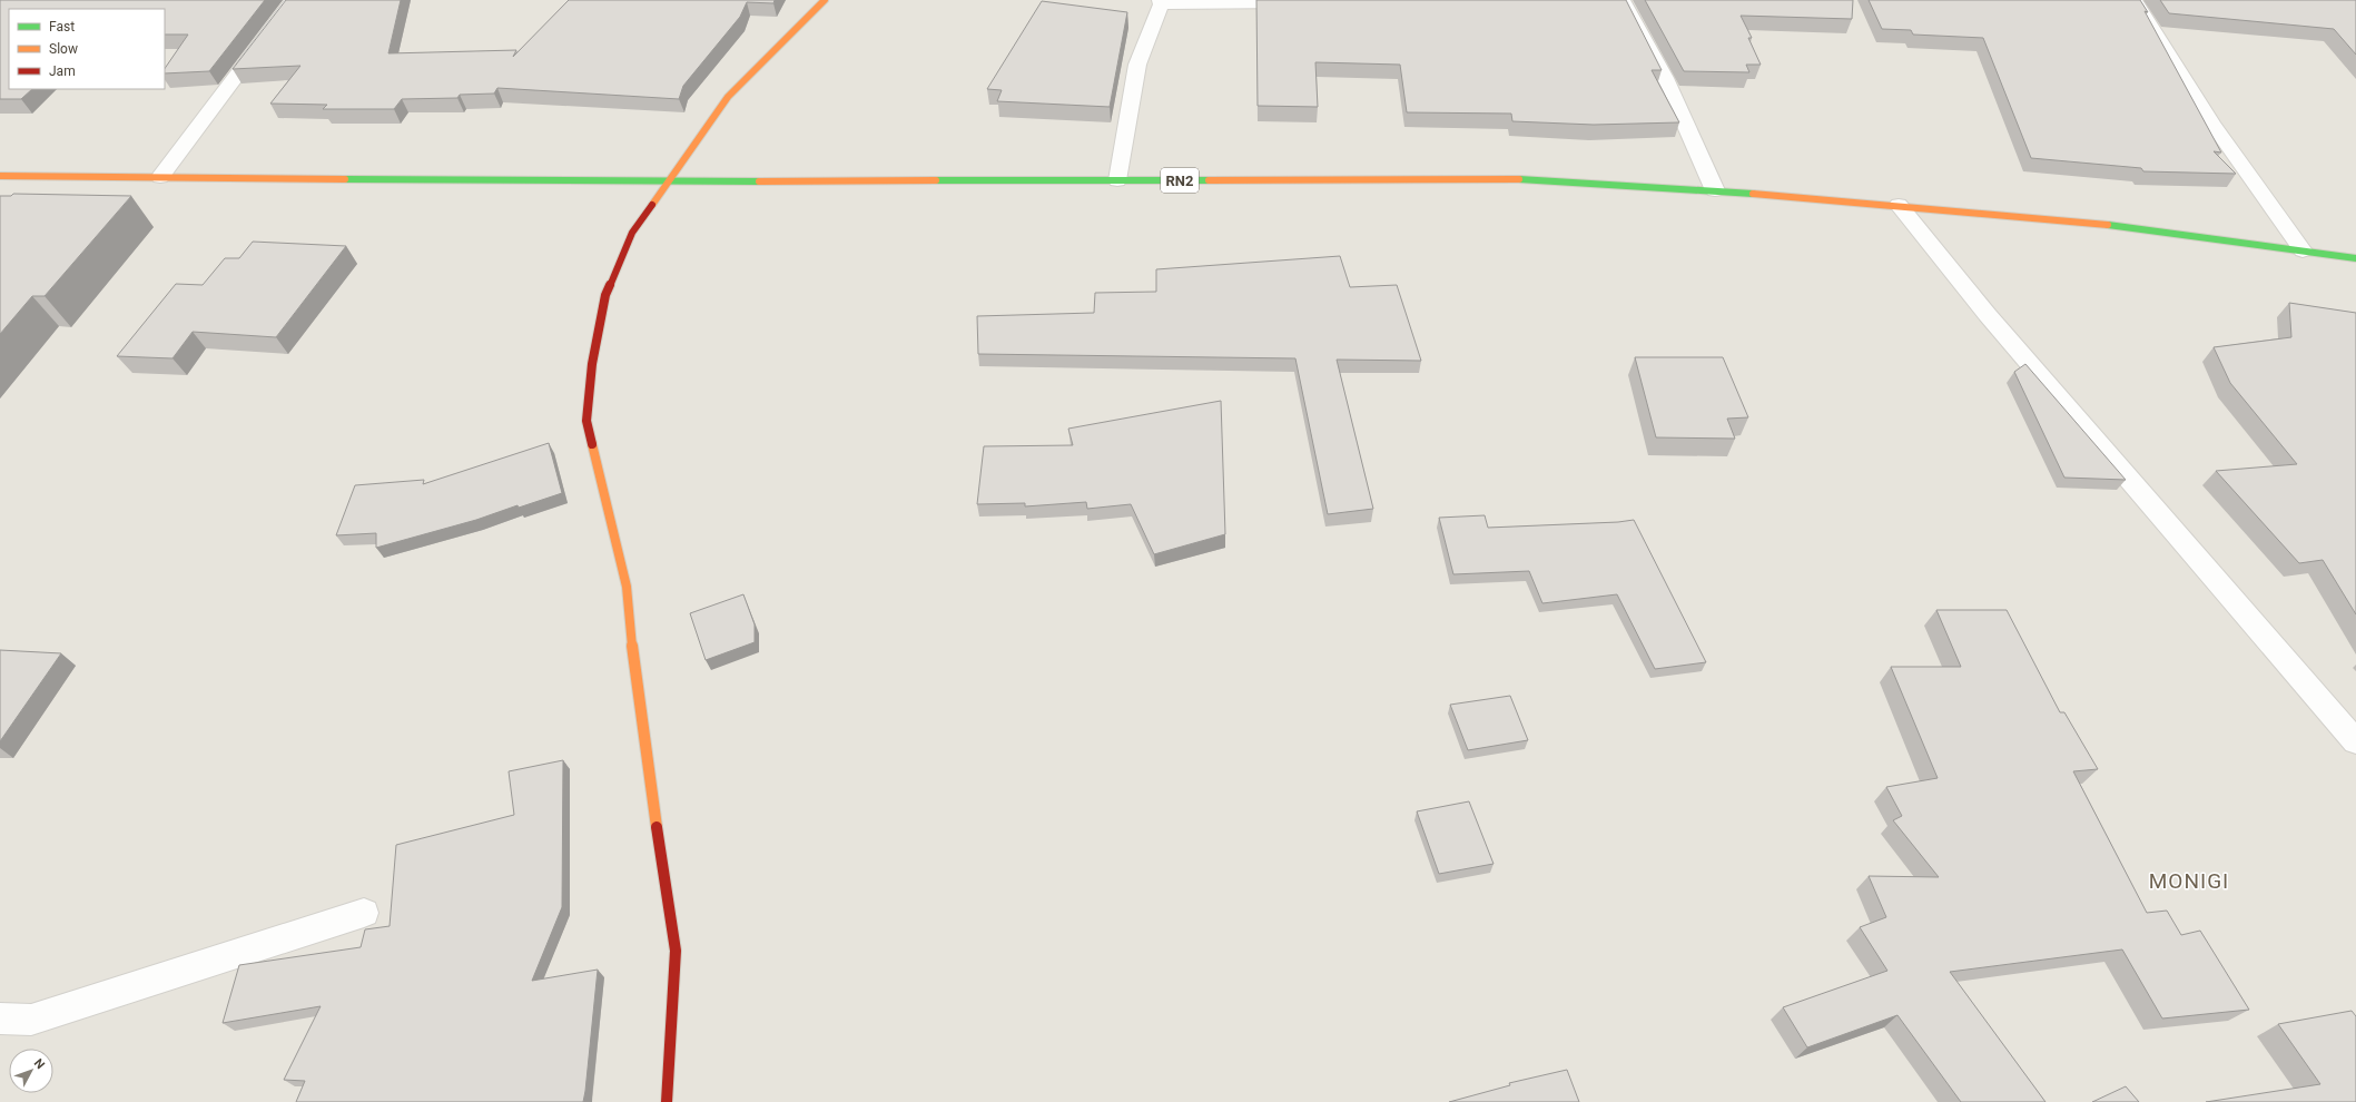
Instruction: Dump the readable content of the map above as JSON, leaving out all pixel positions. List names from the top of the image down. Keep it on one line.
{"streets":{"main road":["RN2"]},"districts":["MONIGI"],"legend":["Fast","Slow","Jam"],"north":"top right"}
